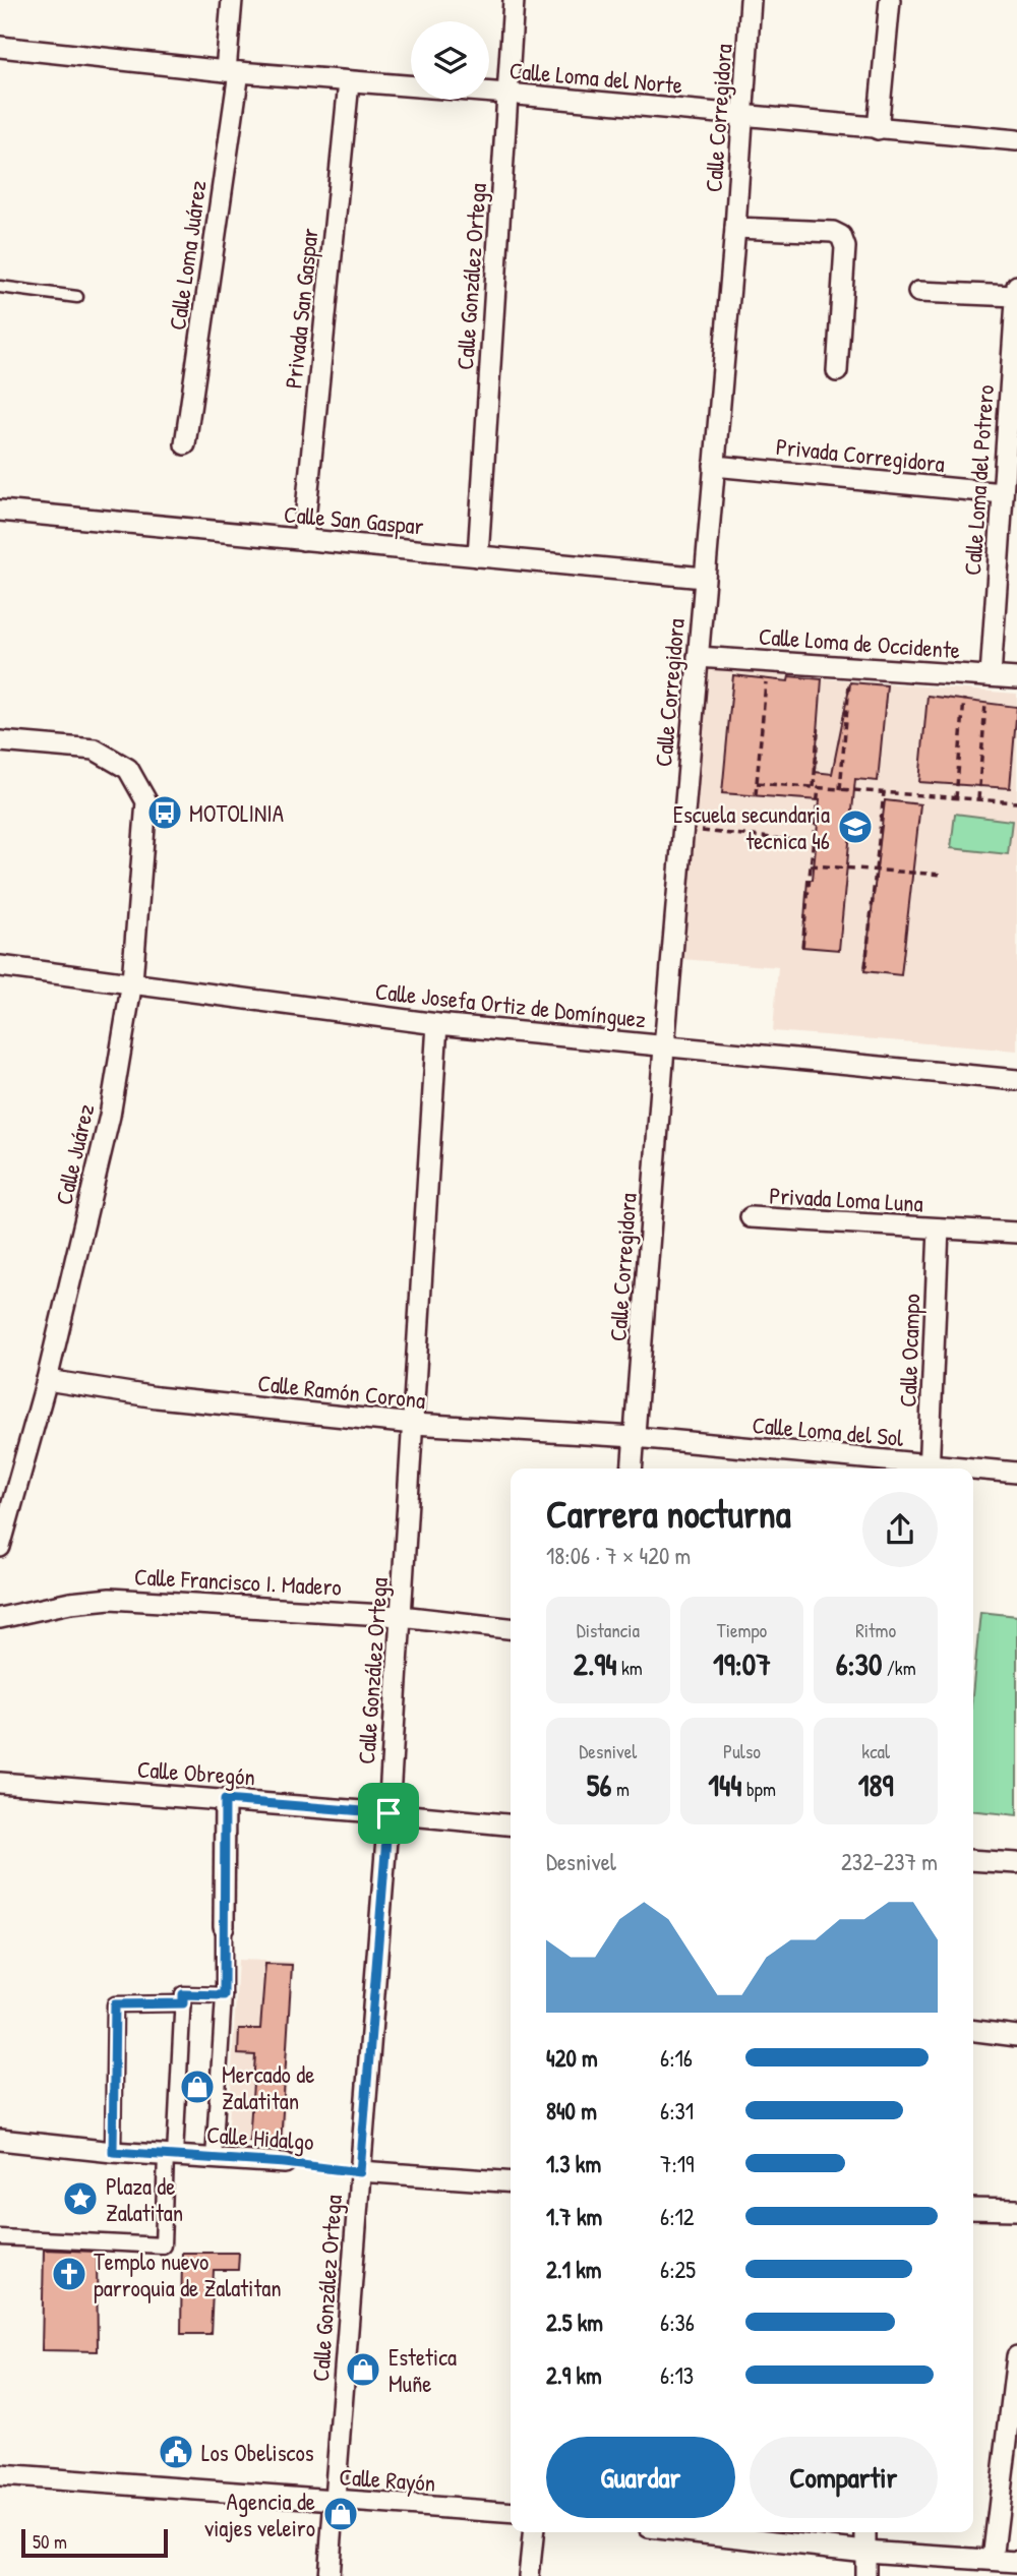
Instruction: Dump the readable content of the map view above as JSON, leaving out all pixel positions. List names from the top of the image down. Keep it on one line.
{"streets":{"street":["Calle Loma del Norte","Calle Corregidora","Calle Loma Juárez","Calle González Ortega","Privada San Gaspar","Privada Corregidora","Calle Loma del Potrero","Calle San Gaspar","Calle Loma de Occidente","Calle Josefa Ortiz de Domínguez","Calle Juárez","Privada Loma Luna","Calle Ocampo","Calle Ramón Corona","Calle Loma del Sol","Calle Francisco I. Madero","Calle Obregón","Calle Hidalgo","Calle Rayón"]},"crossings":[["Calle Loma del Norte","Calle Corregidora"],["Calle Loma del Norte","Calle Loma Juárez"],["Calle Loma del Norte","Calle González Ortega"],["Calle Loma del Norte","Privada San Gaspar"],["Calle Corregidora","Privada Corregidora"],["Calle Corregidora","Calle San Gaspar"],["Calle Corregidora","Calle Loma de Occidente"],["Calle Corregidora","Calle Josefa Ortiz de Domínguez"],["Calle Corregidora","Calle Ramón Corona"],["Calle Corregidora","Calle Loma del Sol"],["Calle González Ortega","Calle San Gaspar"],["Calle González Ortega","Calle Josefa Ortiz de Domínguez"],["Calle González Ortega","Calle Ramón Corona"],["Calle González Ortega","Calle Francisco I. Madero"],["Calle González Ortega","Calle Obregón"],["Calle González Ortega","Calle Hidalgo"],["Calle González Ortega","Calle Rayón"],["Privada San Gaspar","Calle San Gaspar"],["Privada Corregidora","Calle Loma del Potrero"],["Calle Loma del Potrero","Calle Loma de Occidente"],["Calle Josefa Ortiz de Domínguez","Calle Juárez"],["Calle Juárez","Calle Ramón Corona"],["Privada Loma Luna","Calle Ocampo"],["Calle Ramón Corona","Calle Loma del Sol"]],"places":{"bus stop":["MOTOLINIA"],"school or university":["Escuela secundaria tecnica 46"],"shop":["Mercado de Zalatitan","Estetica Muñe","Agencia de viajes veleiro"],"place":["Plaza de Zalatitan"],"church":["Templo nuevo parroquia de Zalatitan"],"public building":["Los Obeliscos"]},"scale_bar":"50 m","page":{"heading":["Carrera nocturna","18:06 · 7 × 420 m"],"stats":[["Distancia","2.94 km"],["Tiempo","19:07"],["Ritmo","6:30 /km"],["Desnivel","56 m"],["Pulso","144 bpm"],["kcal","189"]],"chart":["Desnivel","232–237 m"],"list":[{"name":"420 m","note":"6:16"},{"name":"840 m","note":"6:31"},{"name":"1.3 km","note":"7:19"},{"name":"1.7 km","note":"6:12"},{"name":"2.1 km","note":"6:25"},{"name":"2.5 km","note":"6:36"},{"name":"2.9 km","note":"6:13"}],"buttons":["Guardar","Compartir"],"scale":"50 m"}}
